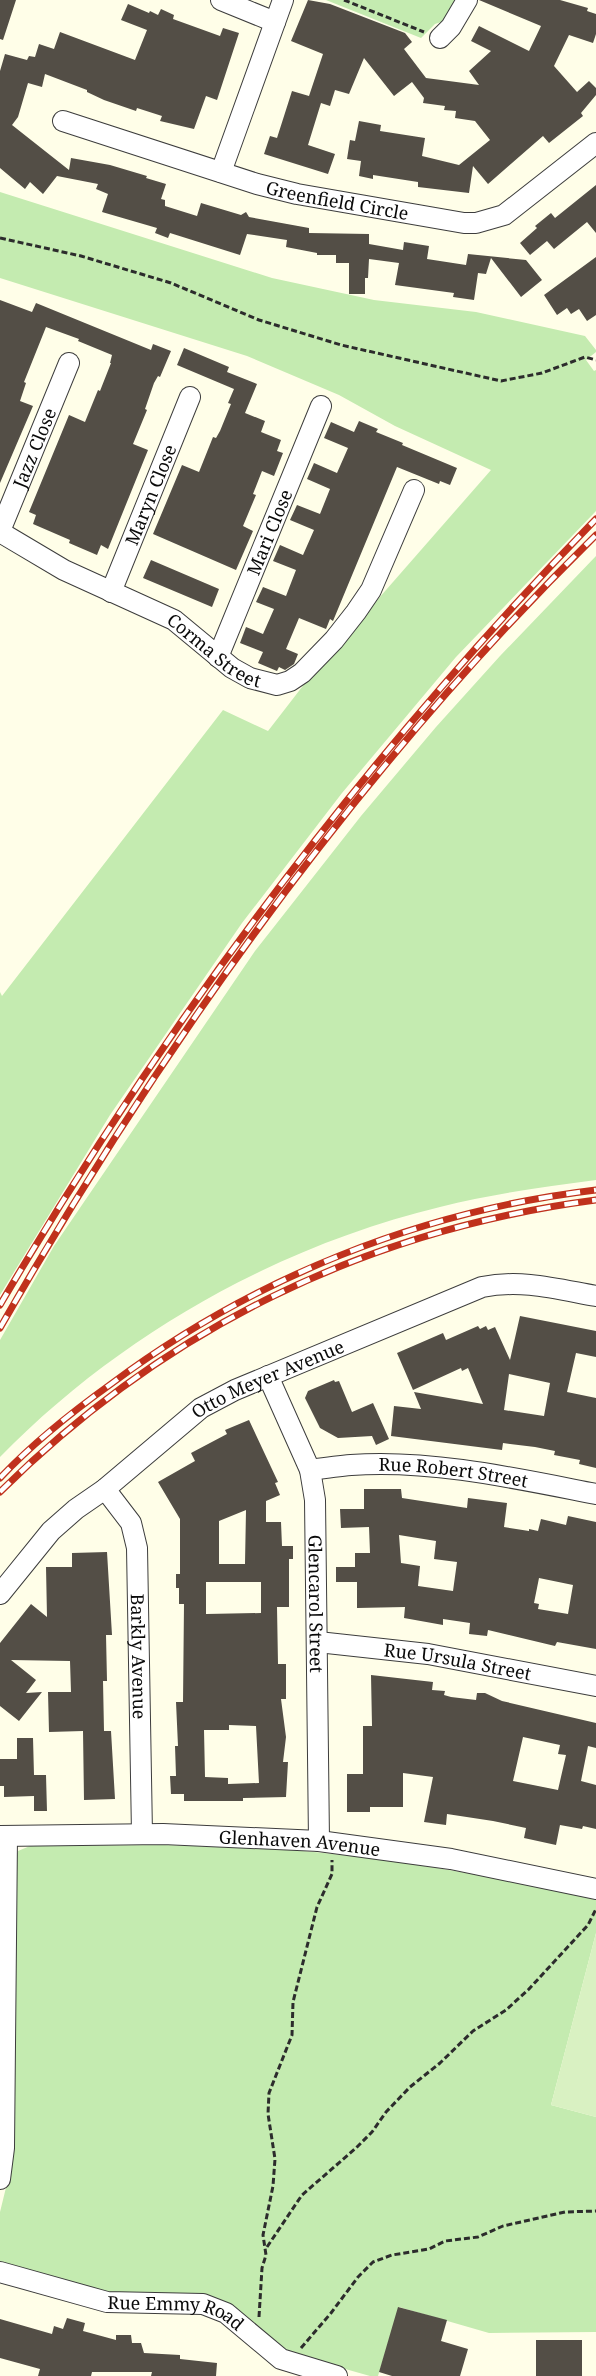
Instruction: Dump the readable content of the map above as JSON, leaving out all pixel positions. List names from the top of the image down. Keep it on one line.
{"streets":{"street":["Greenfield Circle","Jazz Close","Maryn Close","Mari Close","Corma Street","Otto Meyer Avenue","Rue Robert Street","Glencarol Street","Barkly Avenue","Rue Ursula Street","Glenhaven Avenue","Rue Emmy Road"]},"crossings":[["Jazz Close","Corma Street"],["Maryn Close","Corma Street"],["Mari Close","Corma Street"],["Otto Meyer Avenue","Glencarol Street"],["Otto Meyer Avenue","Barkly Avenue"],["Rue Robert Street","Glencarol Street"],["Glencarol Street","Rue Ursula Street"],["Glencarol Street","Glenhaven Avenue"],["Barkly Avenue","Glenhaven Avenue"]]}
